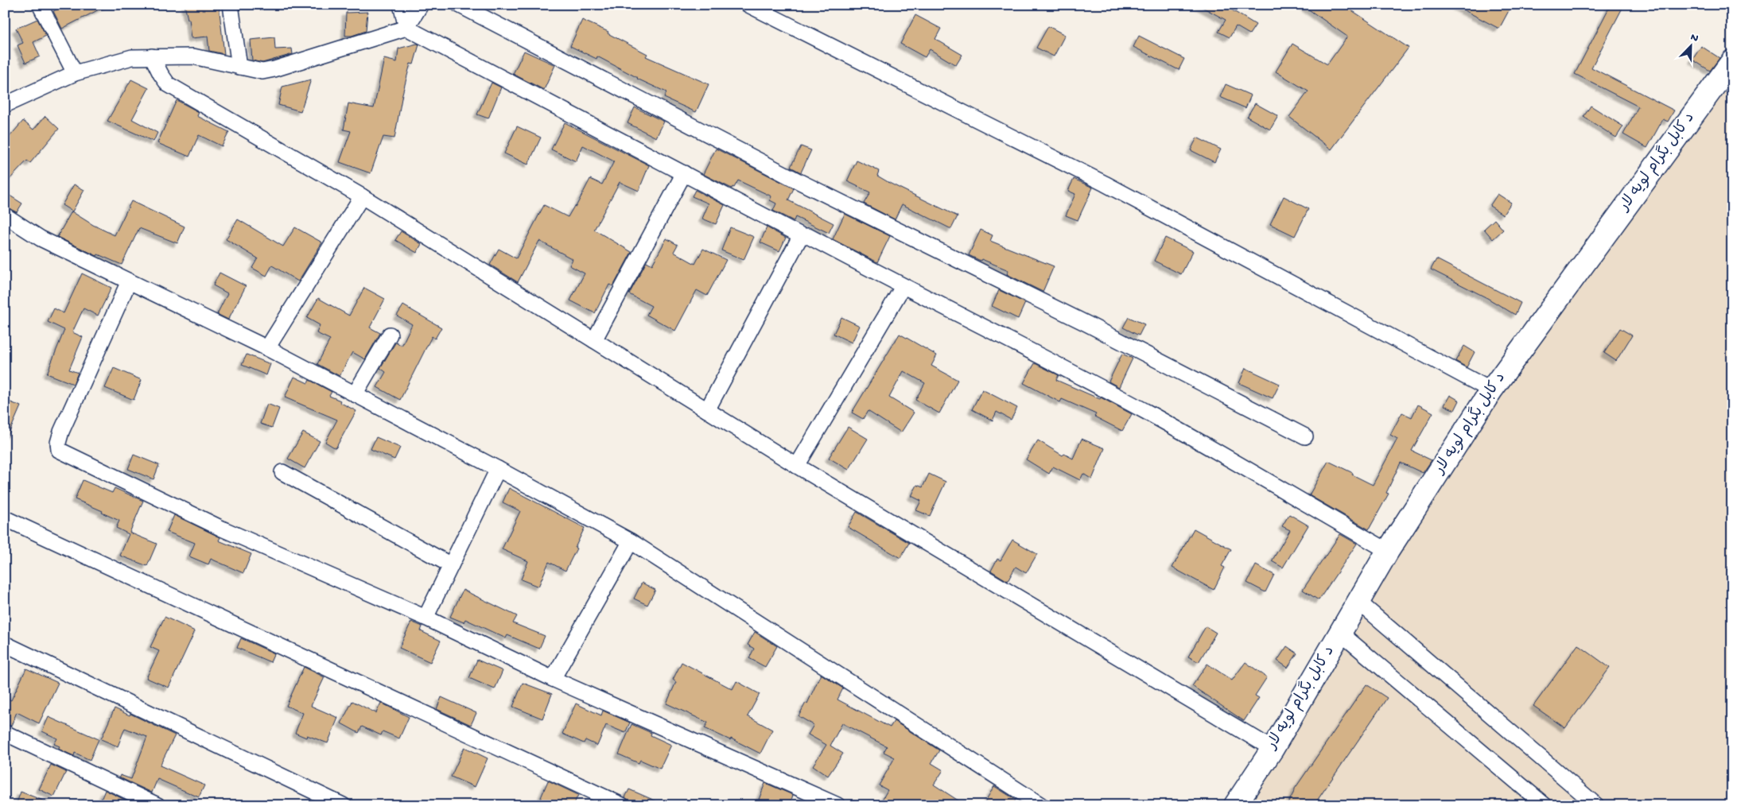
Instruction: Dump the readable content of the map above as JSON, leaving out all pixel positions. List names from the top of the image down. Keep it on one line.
{"streets":{"highway":["د کابل بگرام لویه لار"]},"north":"top right"}
